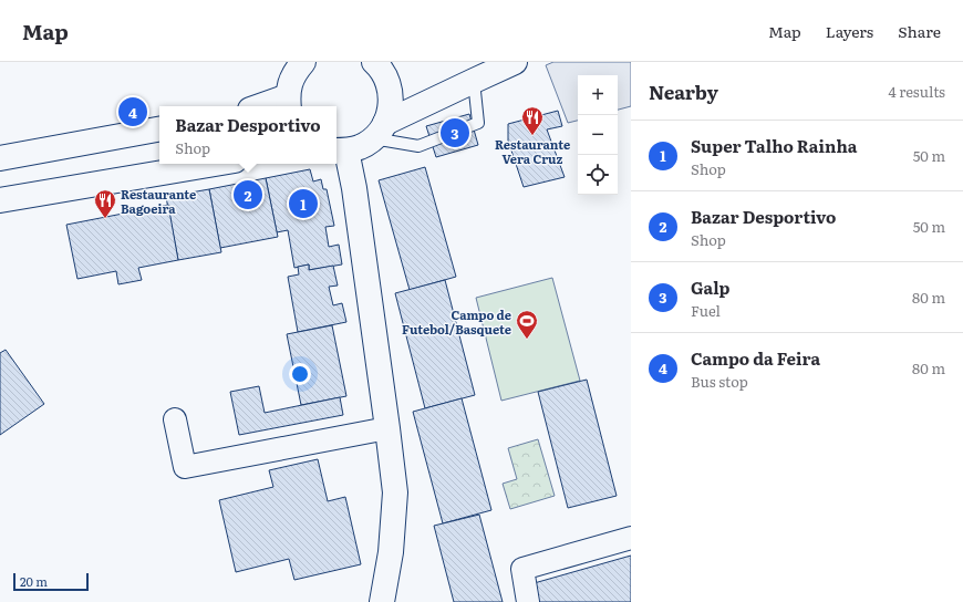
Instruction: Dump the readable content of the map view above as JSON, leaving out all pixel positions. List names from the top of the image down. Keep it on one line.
{"places":{"restaurant":["Restaurante Vera Cruz","Restaurante Bagoeira"],"sports":["Campo de Futebol/Basquete"]},"scale_bar":"20 m","page":{"header":"Map","nav":["Map","Layers","Share"],"heading":["Nearby","4 results"],"map_buttons":["+","−"],"pins":["4","3","2","1"],"popup":["Bazar Desportivo","Shop"],"list":[{"mark":"1","name":"Super Talho Rainha","note":"Shop","value":"50 m"},{"mark":"2","name":"Bazar Desportivo","note":"Shop","value":"50 m"},{"mark":"3","name":"Galp","note":"Fuel","value":"80 m"},{"mark":"4","name":"Campo da Feira","note":"Bus stop","value":"80 m"}],"scale":"20 m"}}
